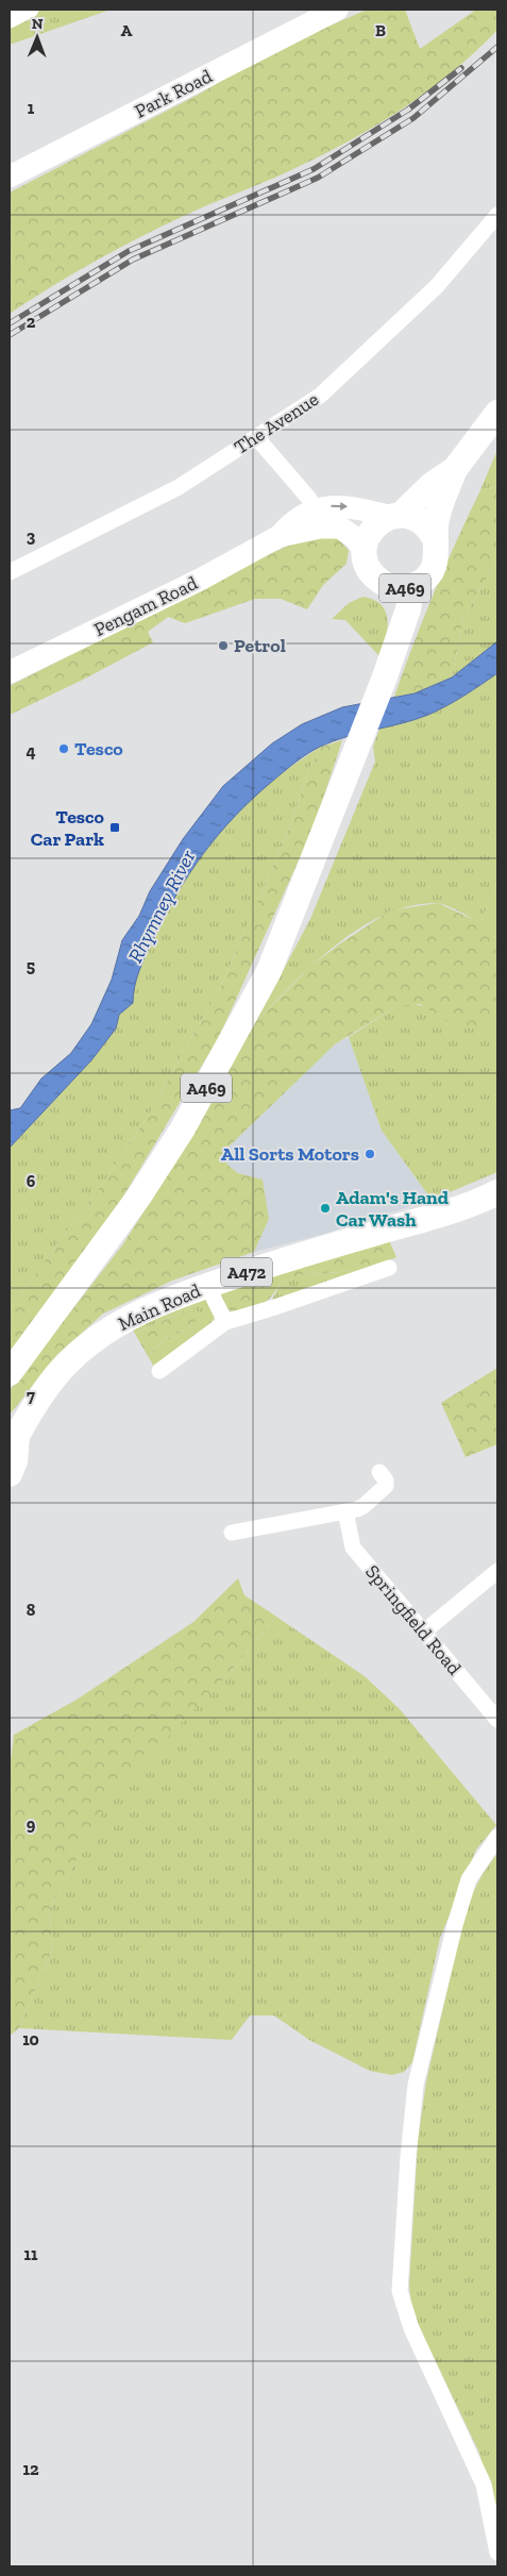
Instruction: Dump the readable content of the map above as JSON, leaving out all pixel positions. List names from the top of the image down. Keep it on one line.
{"streets":{"main road":["A469","A472","Main Road"],"street":["Park Road","The Avenue","Pengam Road","Springfield Road"]},"crossings":[["A469","Pengam Road"],["A472","Main Road"]],"water":["Rhymney River"],"places":{"other":["Petrol","Tesco","All Sorts Motors","Adam's Hand Car Wash"],"transit":["Tesco Car Park"]},"north":"top","grid":{"columns":["A","B"],"rows":["1","2","3","4","5","6","7","8","9","10","11","12"]}}
